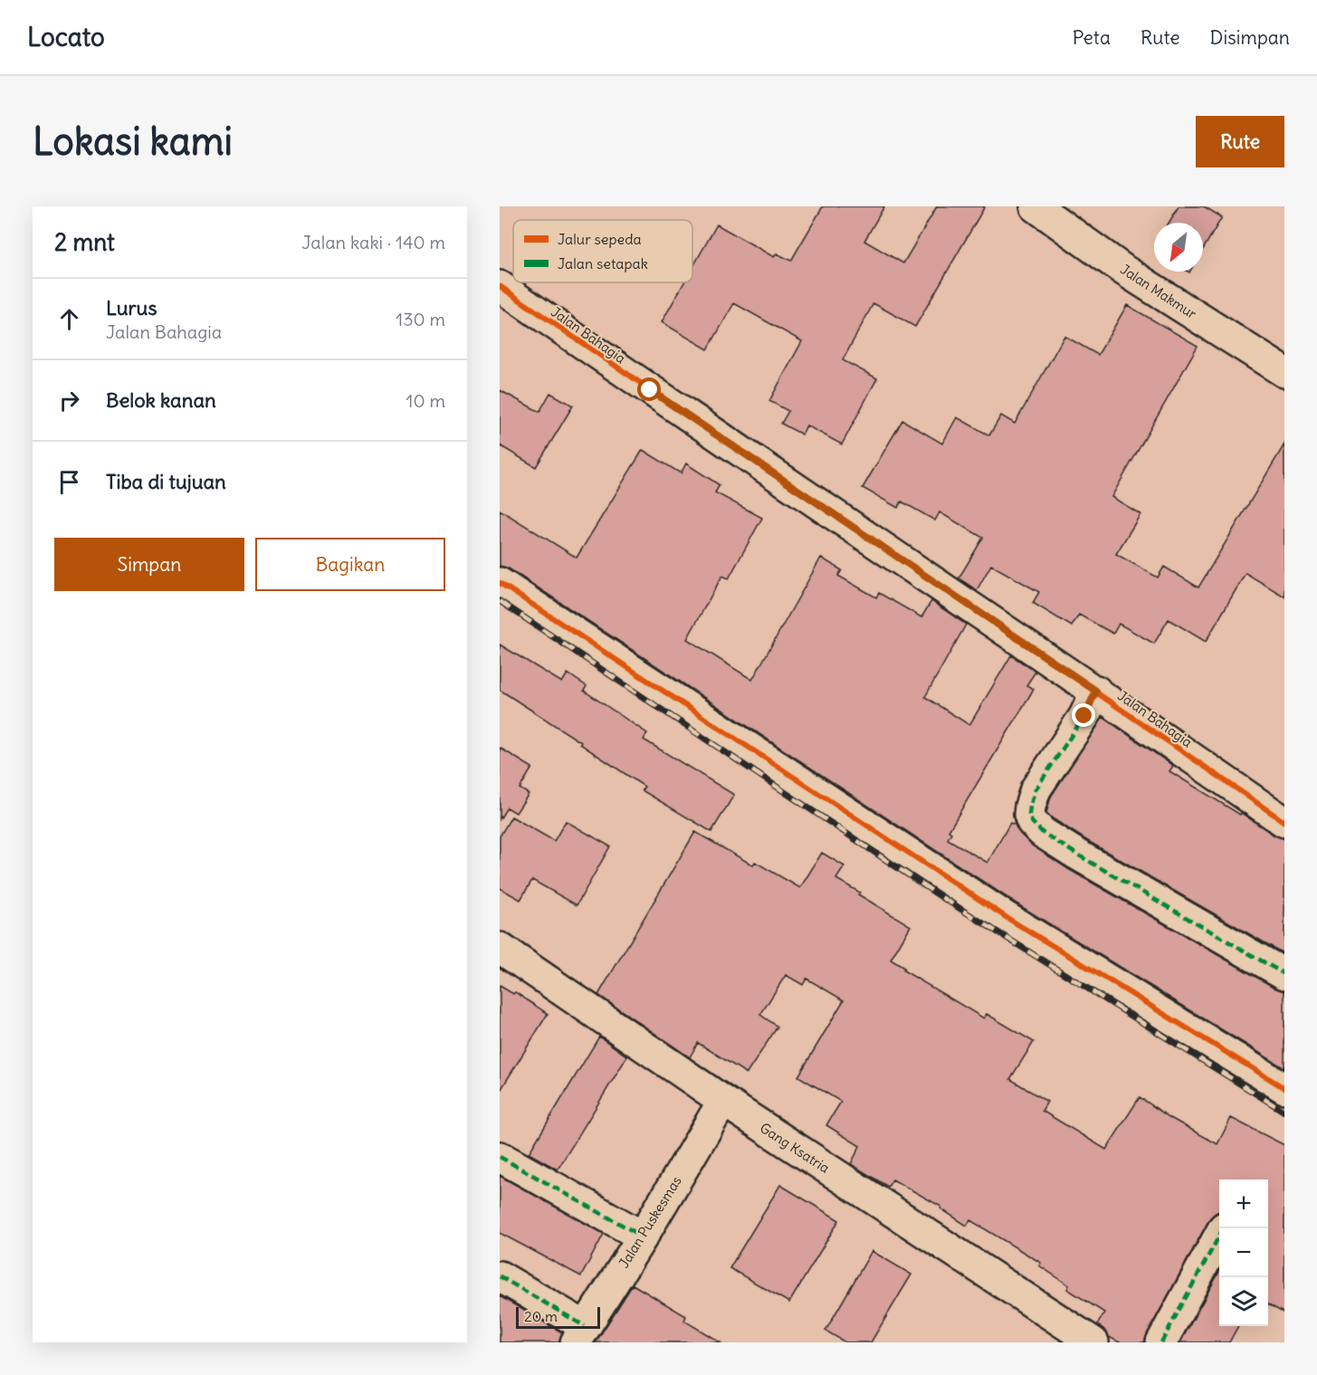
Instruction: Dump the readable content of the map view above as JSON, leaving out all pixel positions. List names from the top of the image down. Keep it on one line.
{"streets":{"street":["Jalan Makmur","Jalan Bahagia","Gang Ksatria","Jalan Puskesmas"]},"crossings":[["Gang Ksatria","Jalan Puskesmas"]],"legend":["Jalur sepeda","Jalan setapak"],"scale_bar":"20 m","north":"bottom left","page":{"header":"Locato","nav":["Peta","Rute","Disimpan"],"buttons":["Rute",["Simpan","Bagikan"]],"title":"Lokasi kami","heading":["2 mnt","Jalan kaki · 140 m"],"list":[["Lurus","Jalan Bahagia","130 m"],["Belok kanan","10 m"],"Tiba di tujuan"],"map_buttons":["+","−"],"scale":"20 m"}}
